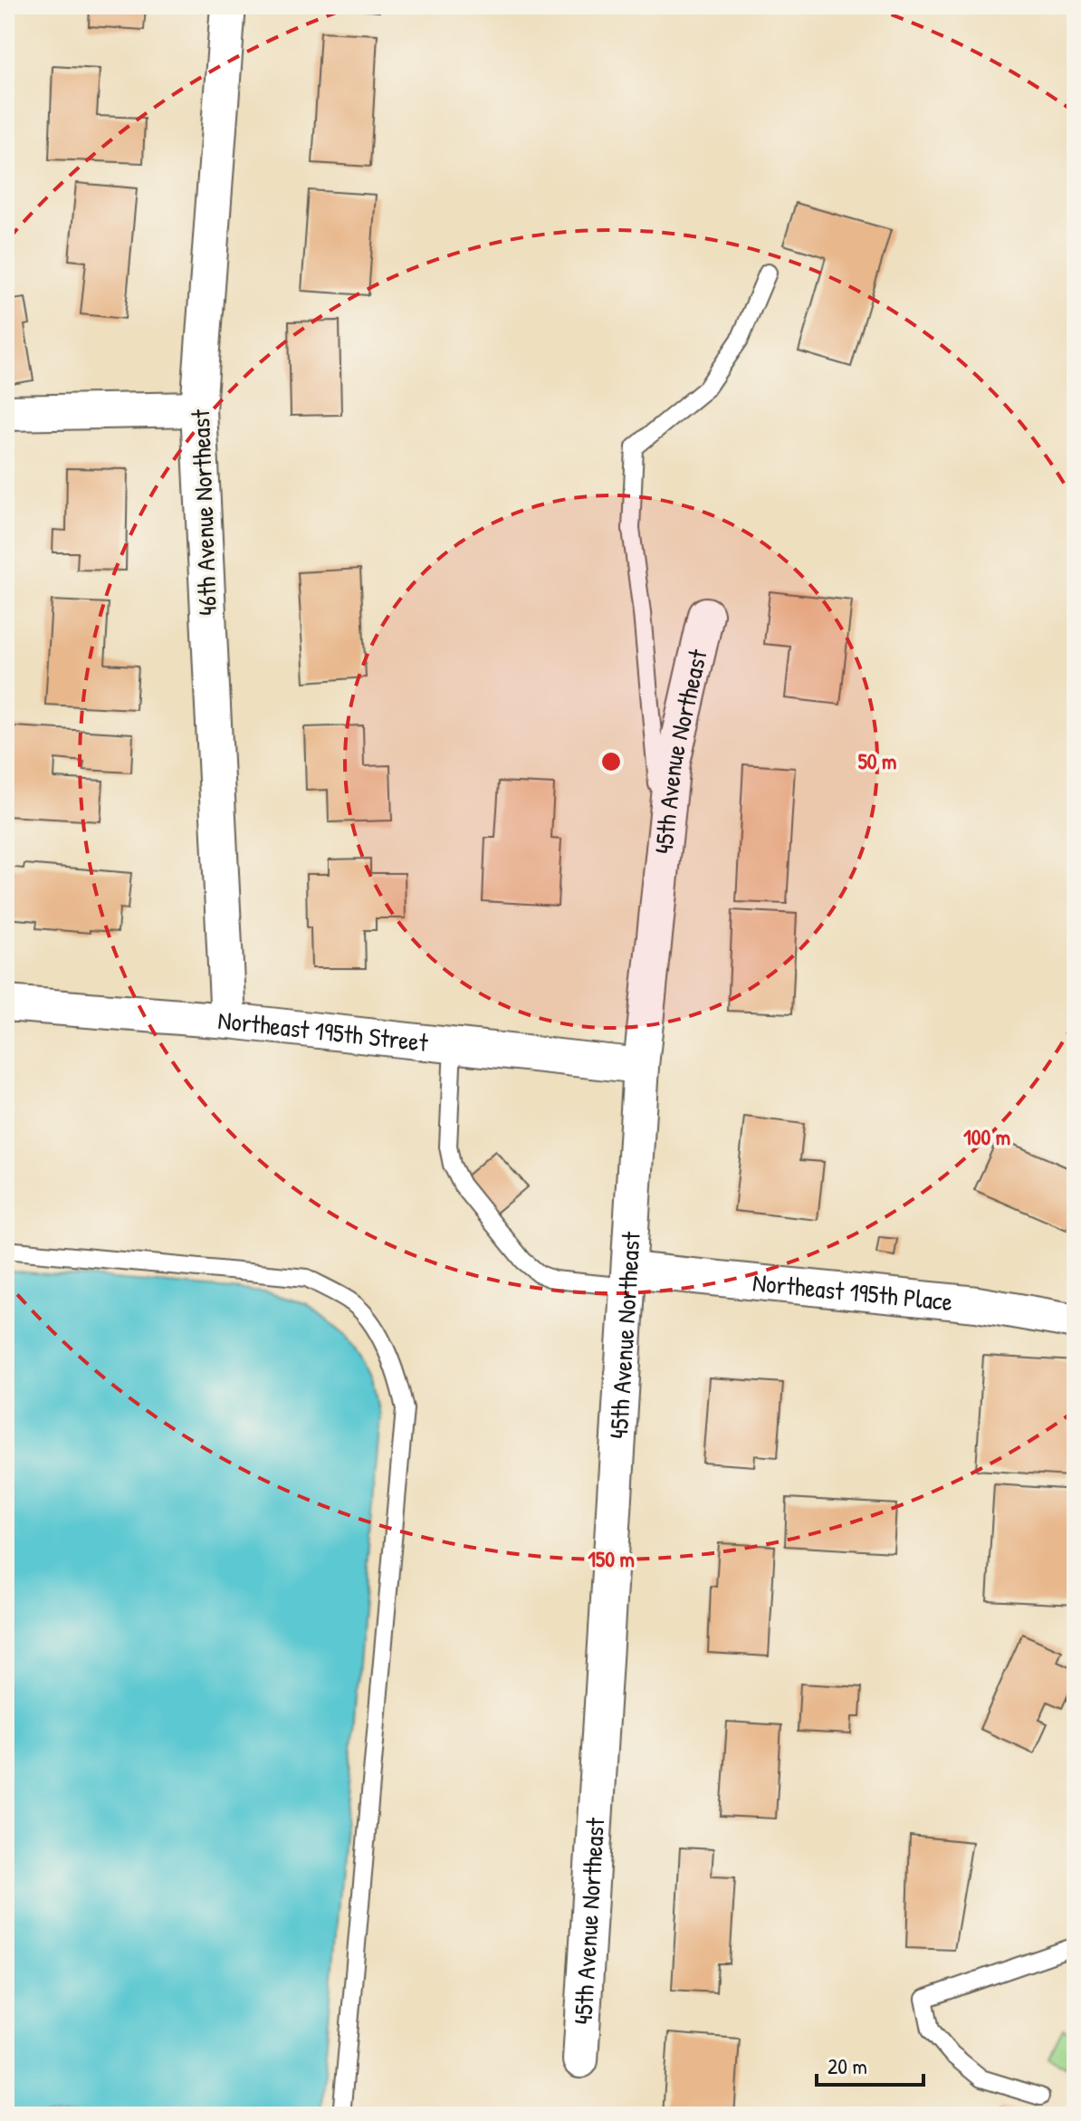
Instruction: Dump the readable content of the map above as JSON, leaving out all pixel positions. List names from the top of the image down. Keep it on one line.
{"streets":{"street":["46th Avenue Northeast","45th Avenue Northeast","Northeast 195th Street","Northeast 195th Place"]},"crossings":[["46th Avenue Northeast","Northeast 195th Street"],["45th Avenue Northeast","Northeast 195th Street"],["45th Avenue Northeast","Northeast 195th Place"]],"scale_bar":"20 m","rings":["50 m","100 m","150 m"]}
